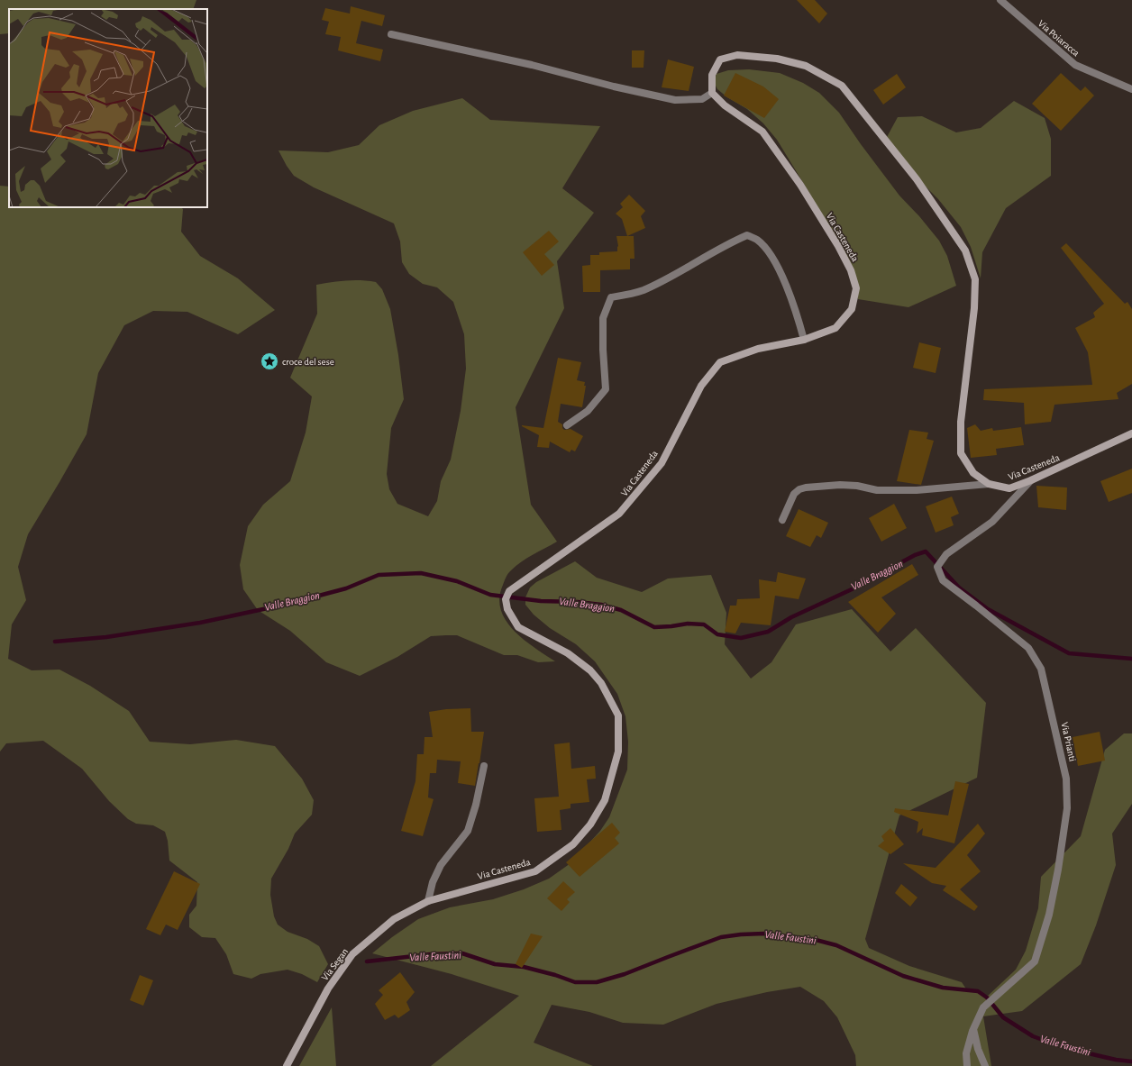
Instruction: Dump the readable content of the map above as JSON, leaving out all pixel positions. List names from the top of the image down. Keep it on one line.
{"streets":{"street":["Via Poiaracca","Via Casteneda","Via Prianti","Via Segan"]},"crossings":[["Via Casteneda","Via Prianti"],["Via Casteneda","Via Segan"]],"water":["Valle Braggion","Valle Faustini"],"places":{"place":["croce del sese"]}}
